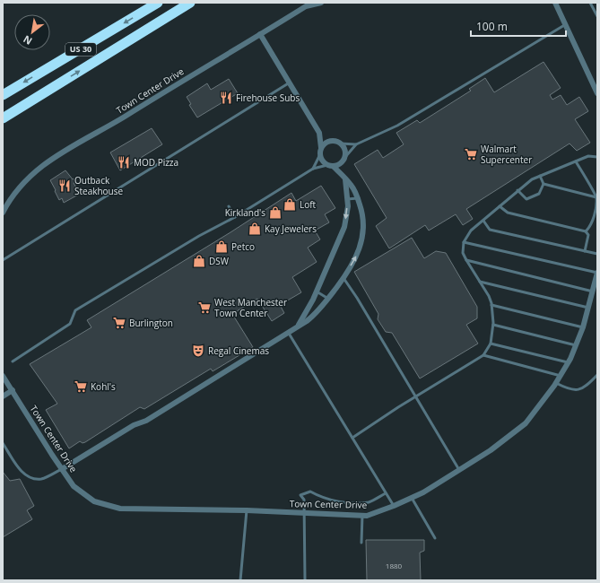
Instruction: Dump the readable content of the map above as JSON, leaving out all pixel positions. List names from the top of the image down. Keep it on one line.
{"streets":{"highway":["US 30"],"street":["Town Center Drive"]},"places":{"restaurant":["Firehouse Subs","MOD Pizza","Outback Steakhouse"],"supermarket":["Walmart Supercenter","West Manchester Town Center","Burlington","Kohl's"],"shop":["Loft","Kirkland's","Kay Jewelers","Petco","DSW"],"theatre":["Regal Cinemas"]},"house_numbers":["1880"],"scale_bar":"100 m","north":"bottom left"}
